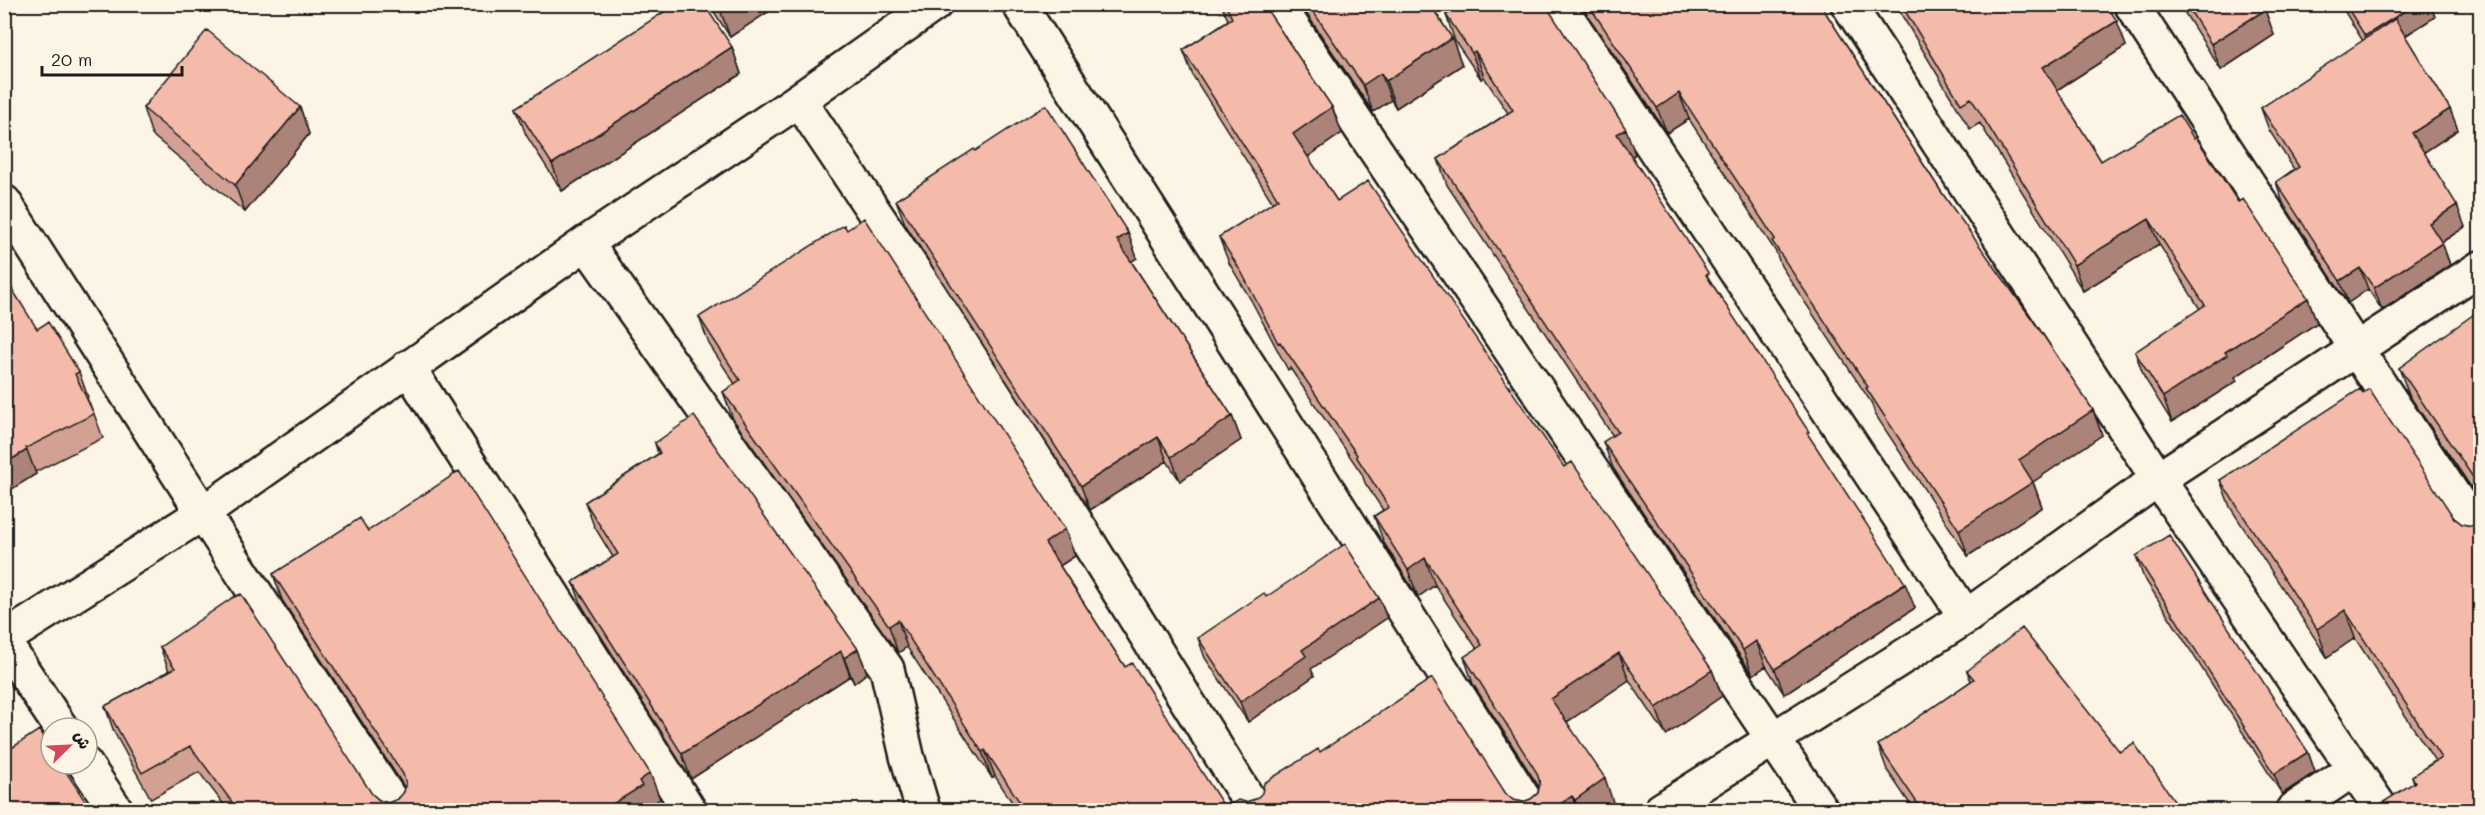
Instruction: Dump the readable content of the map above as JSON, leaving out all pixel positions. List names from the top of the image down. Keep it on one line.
{"scale_bar":"20 m","north":"top right"}
